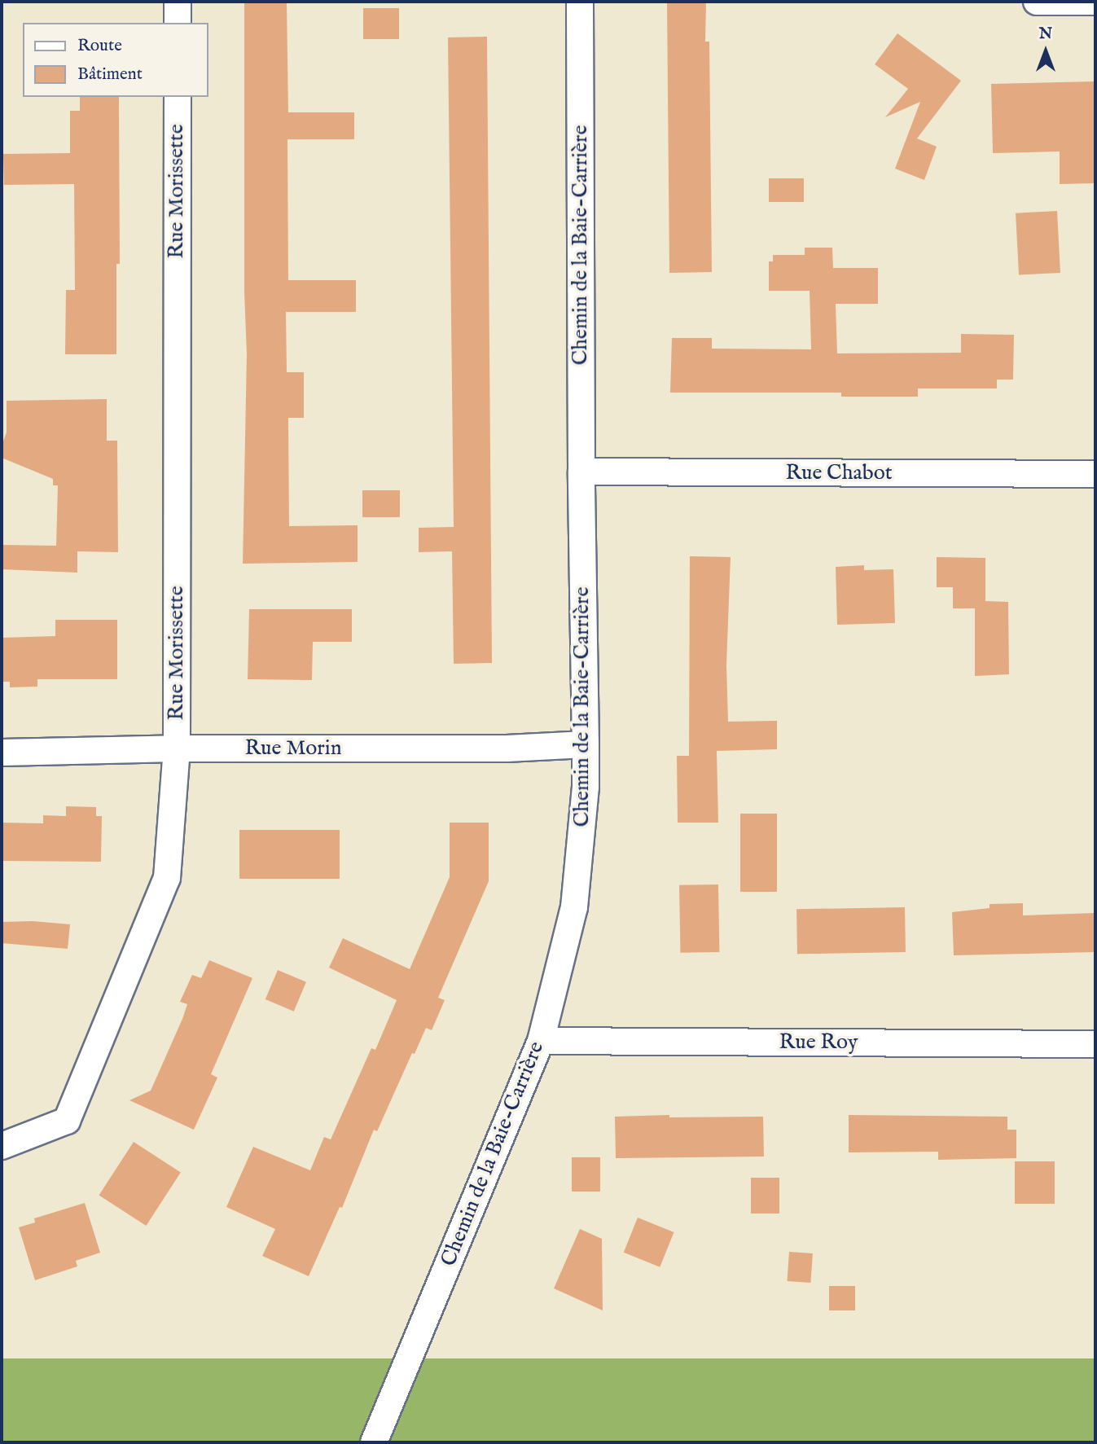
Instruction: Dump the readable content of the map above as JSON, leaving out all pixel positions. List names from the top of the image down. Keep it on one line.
{"streets":{"street":["Rue Morissette","Chemin de la Baie-Carrière","Rue Chabot","Rue Morin","Rue Roy"]},"crossings":[["Rue Morissette","Rue Morin"],["Chemin de la Baie-Carrière","Rue Chabot"],["Chemin de la Baie-Carrière","Rue Morin"],["Chemin de la Baie-Carrière","Rue Roy"]],"legend":["Route","Bâtiment"],"north":"top"}
